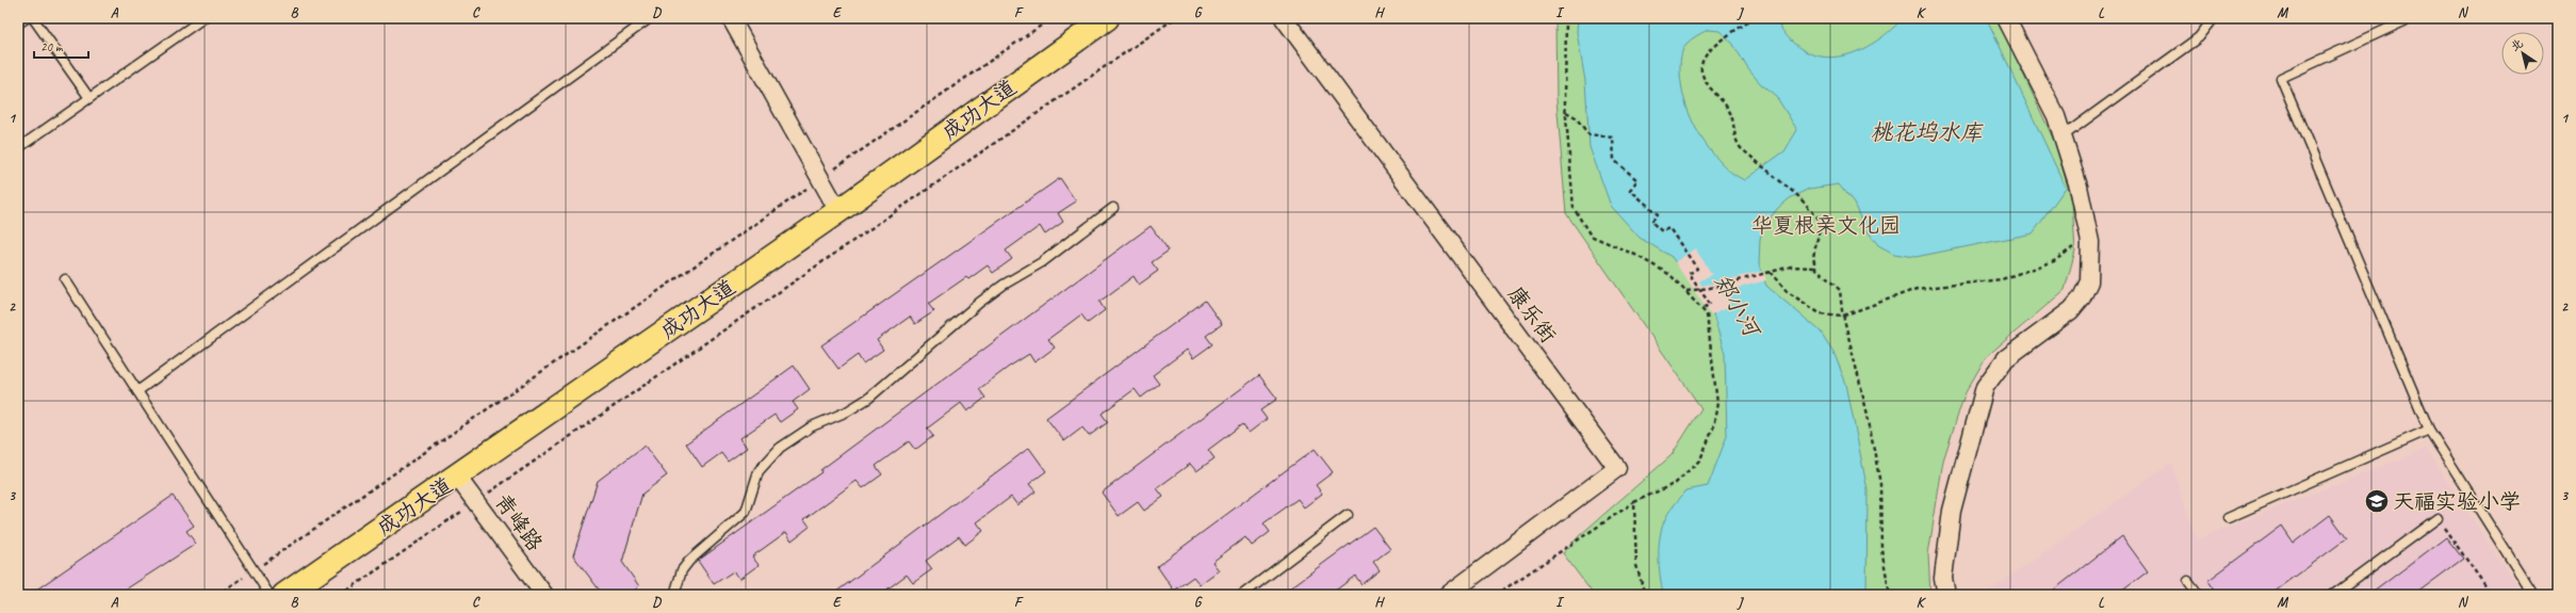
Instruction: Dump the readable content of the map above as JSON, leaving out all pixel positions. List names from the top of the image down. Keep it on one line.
{"streets":{"main road":["成功大道"],"street":["康乐街","青峰路"]},"crossings":[["成功大道","青峰路"]],"water":["桃花坞水库","郑小河"],"parks":["华夏根亲文化园"],"places":{"school or university":["天福实验小学"]},"scale_bar":"20 m","north":"top left","grid":{"columns":["A","B","C","D","E","F","G","H","I","J","K","L","M","N"],"rows":["1","2","3"]}}
